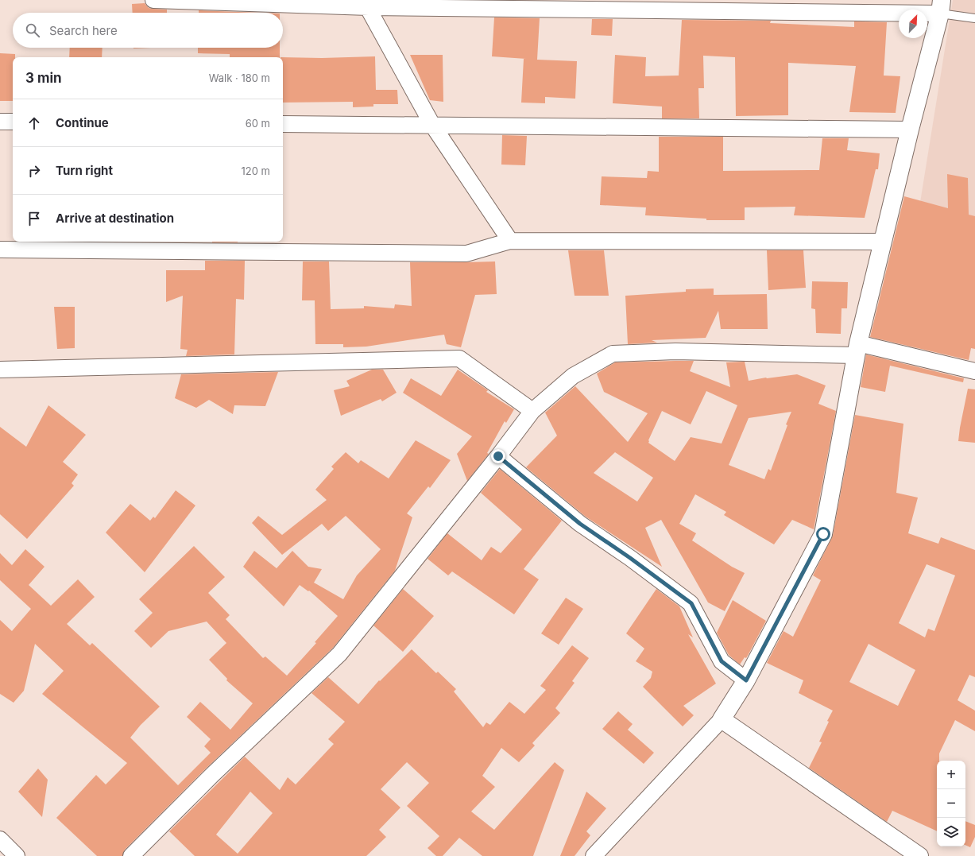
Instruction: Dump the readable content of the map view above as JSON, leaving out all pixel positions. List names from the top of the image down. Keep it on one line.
{"north":"top right","page":{"search":"Search here","heading":["3 min","Walk · 180 m"],"list":[["Continue","60 m"],["Turn right","120 m"],"Arrive at destination"],"map_buttons":["+","−"]}}
